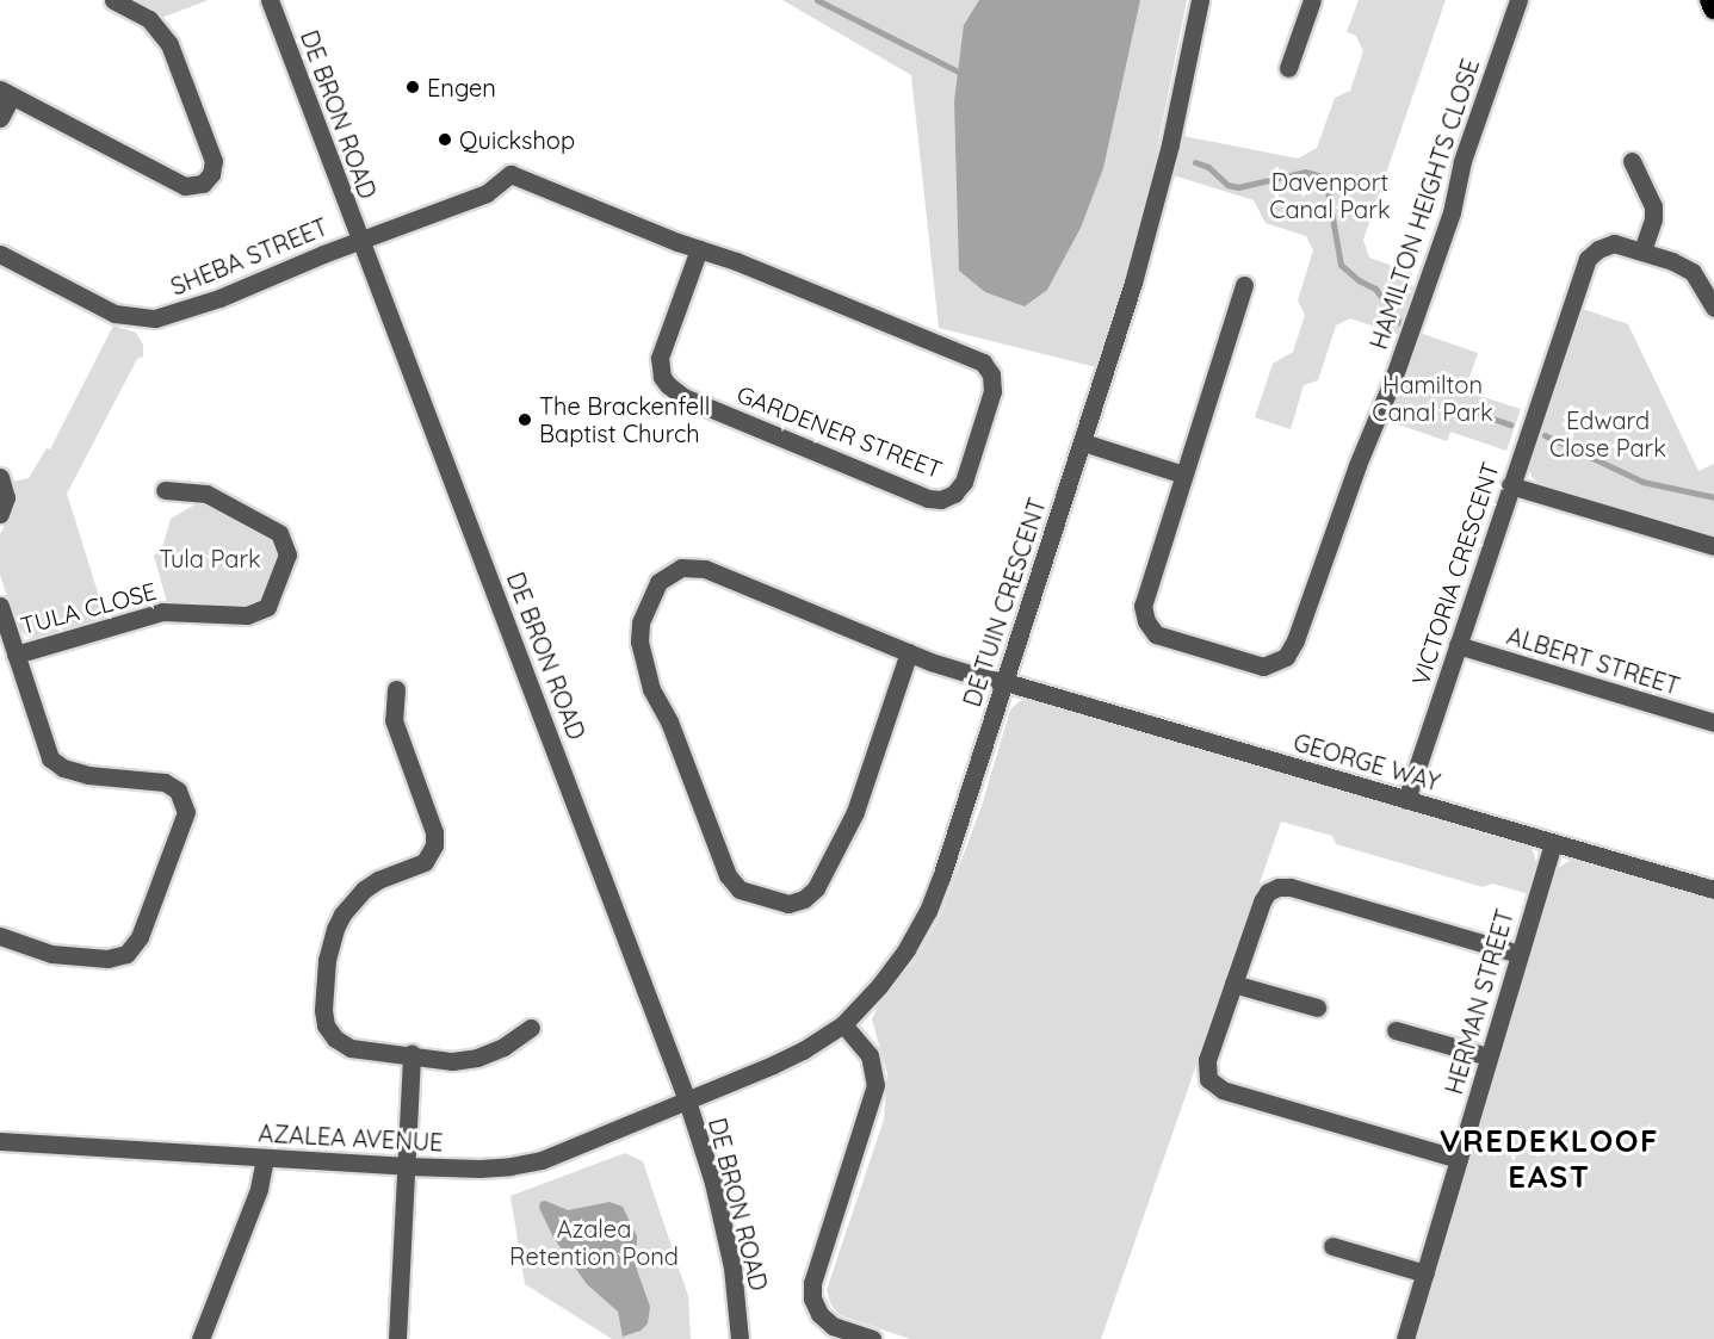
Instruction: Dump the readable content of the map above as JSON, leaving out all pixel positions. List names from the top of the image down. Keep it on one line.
{"streets":{"street":["DE BRON ROAD","HAMILTON HEIGHTS CLOSE","SHEBA STREET","GARDENER STREET","VICTORIA CRESCENT","DE TUIN CRESCENT","TULA CLOSE","ALBERT STREET","GEORGE WAY","HERMAN STREET","AZALEA AVENUE"]},"crossings":[["DE BRON ROAD","SHEBA STREET"],["DE BRON ROAD","GARDENER STREET"],["DE BRON ROAD","DE TUIN CRESCENT"],["DE BRON ROAD","AZALEA AVENUE"],["SHEBA STREET","GARDENER STREET"],["VICTORIA CRESCENT","ALBERT STREET"],["VICTORIA CRESCENT","GEORGE WAY"],["DE TUIN CRESCENT","GEORGE WAY"],["DE TUIN CRESCENT","AZALEA AVENUE"],["GEORGE WAY","HERMAN STREET"]],"districts":["VREDEKLOOF EAST"],"parks":["Davenport Canal Park","Hamilton Canal Park","Edward Close Park","Tula Park","Azalea Retention Pond"],"places":["Engen","Quickshop","The Brackenfell Baptist Church"]}
